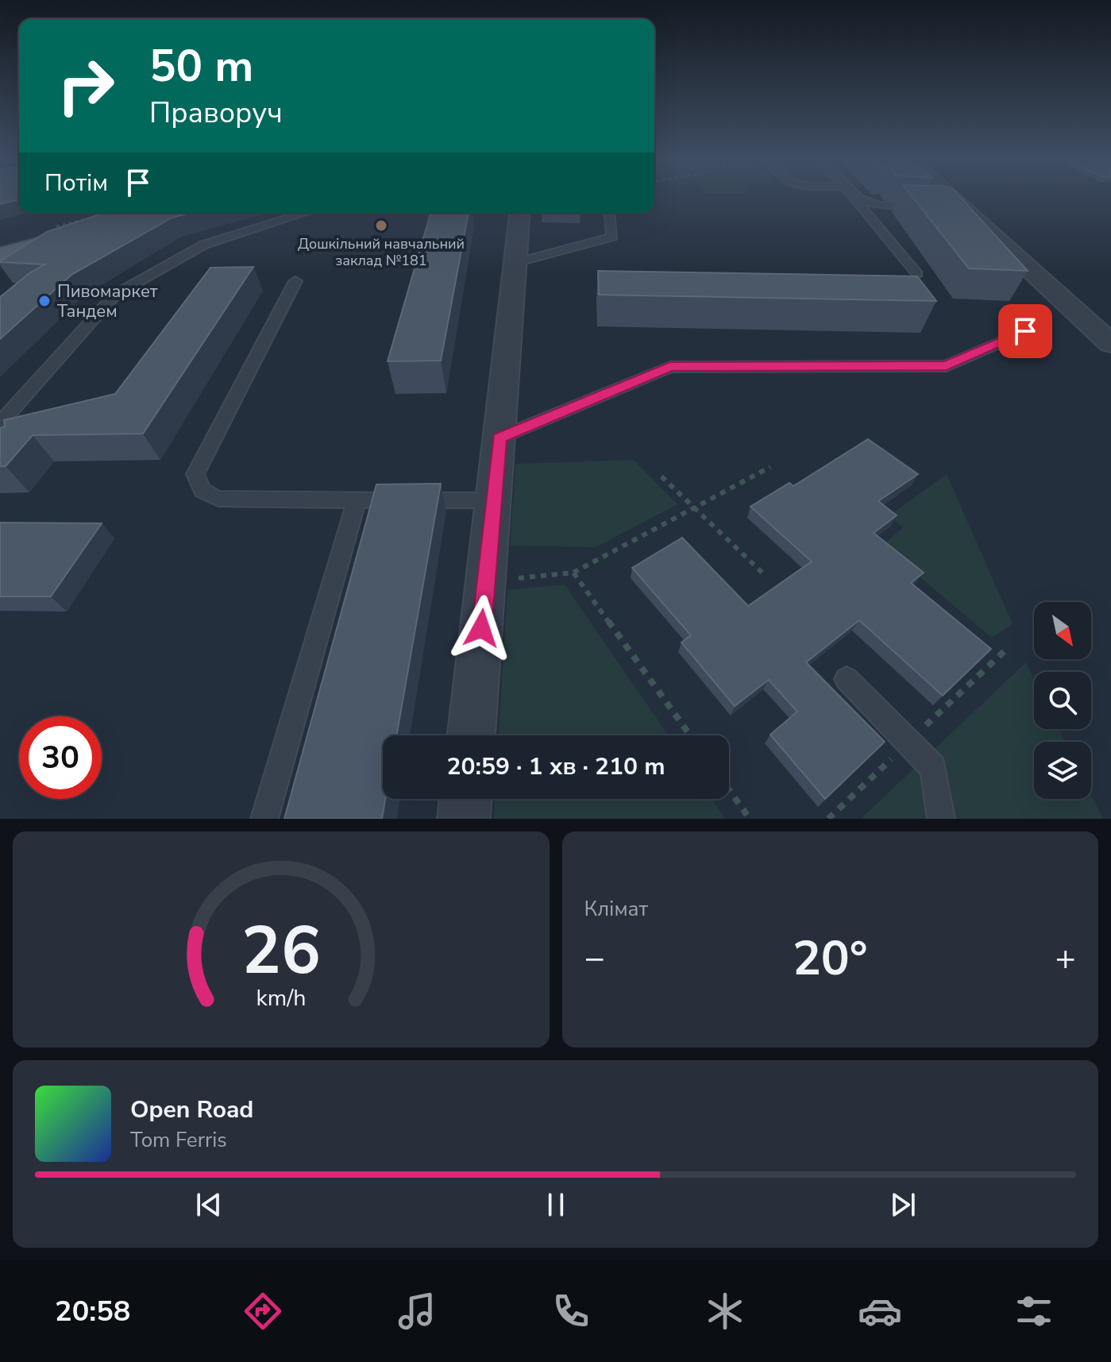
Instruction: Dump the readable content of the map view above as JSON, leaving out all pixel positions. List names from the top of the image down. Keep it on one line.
{"places":["Дошкільний навчальний заклад №181","Пивомаркет Тандем"],"north":"bottom right","page":{"turn":["50 m","Праворуч"],"then":"Потім","limit":"30","trip":"20:59 · 1 хв · 210 m","tile":"Клімат","heat":["−","20°","+"],"song":["Open Road","Tom Ferris"],"tabs":"20:58","gauge":["26","km/h"]}}
